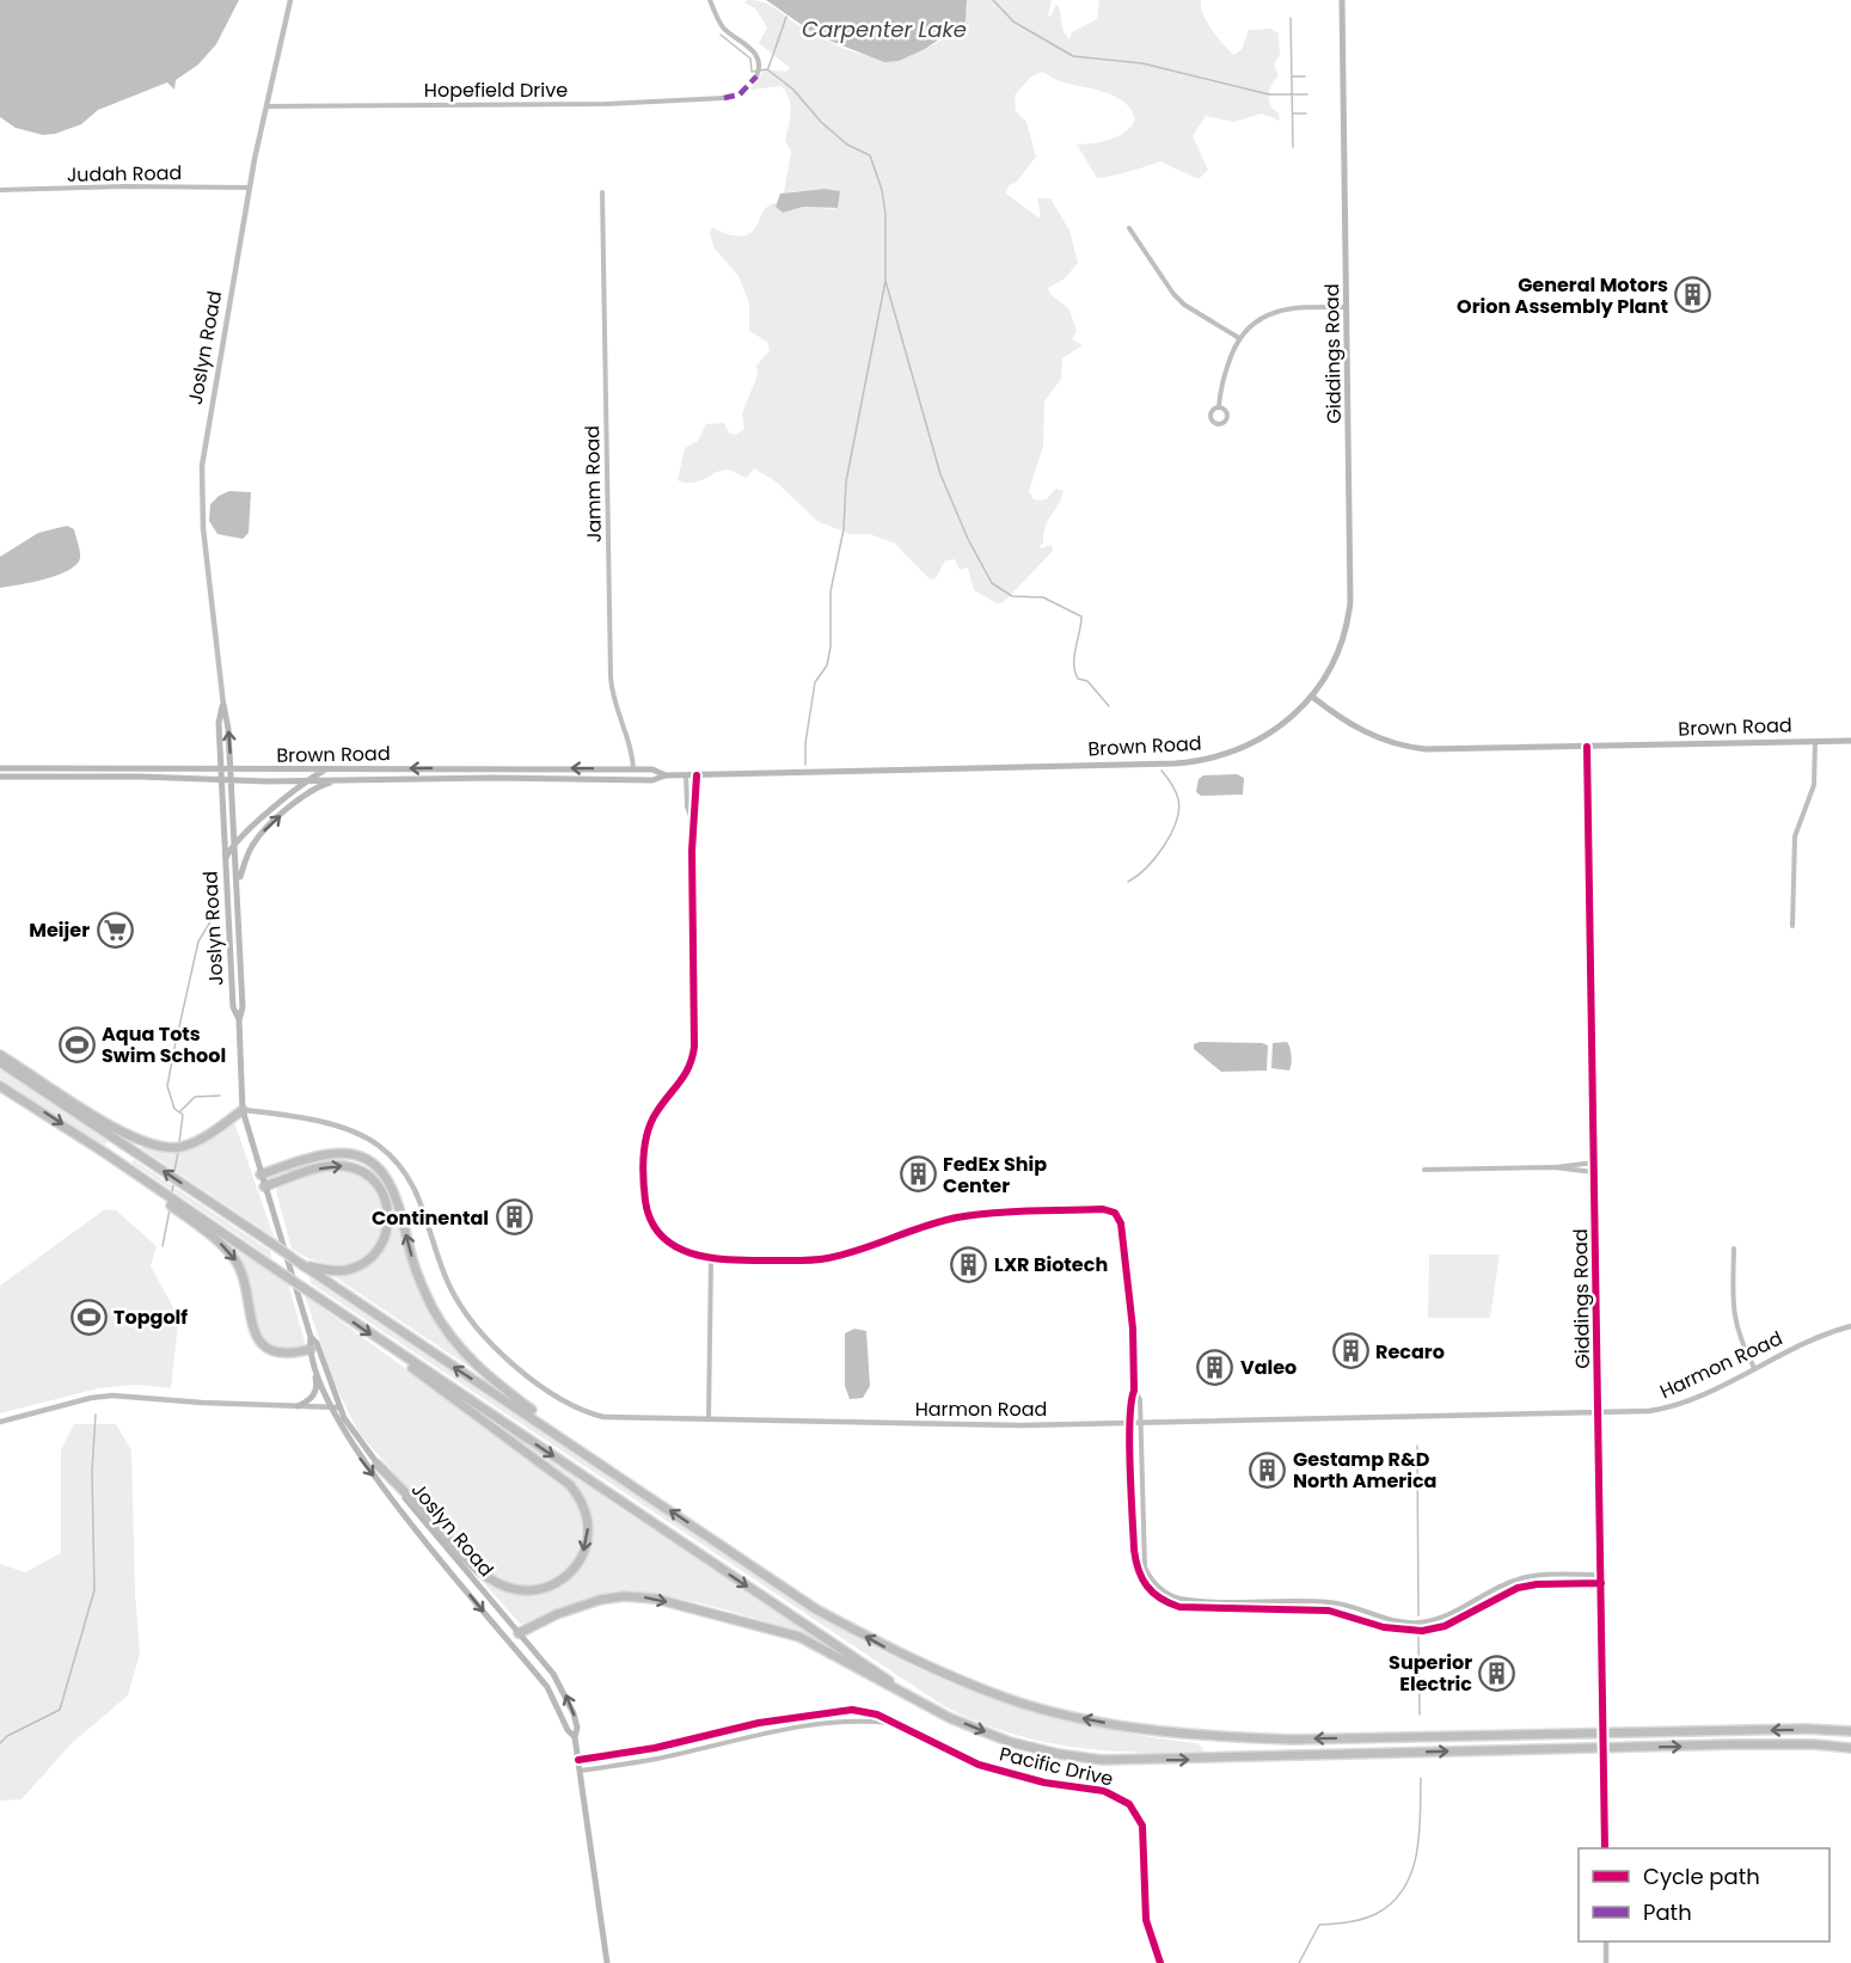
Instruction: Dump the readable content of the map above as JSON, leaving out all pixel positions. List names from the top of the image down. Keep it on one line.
{"streets":{"main road":["Joslyn Road","Giddings Road","Brown Road"],"street":["Hopefield Drive","Judah Road","Jamm Road","Harmon Road","Pacific Drive"]},"crossings":[["Hopefield Drive","Joslyn Road"],["Judah Road","Joslyn Road"],["Joslyn Road","Brown Road"],["Joslyn Road","Harmon Road"],["Joslyn Road","Pacific Drive"],["Giddings Road","Brown Road"],["Giddings Road","Harmon Road"],["Jamm Road","Brown Road"]],"water":["Carpenter Lake"],"places":{"building":["General Motors Orion Assembly Plant","FedEx Ship Center","Continental","LXR Biotech","Recaro","Valeo","Gestamp R&D North America","Superior Electric"],"supermarket":["Meijer"],"sports":["Aqua Tots Swim School","Topgolf"]},"legend":["Cycle path","Path"]}
